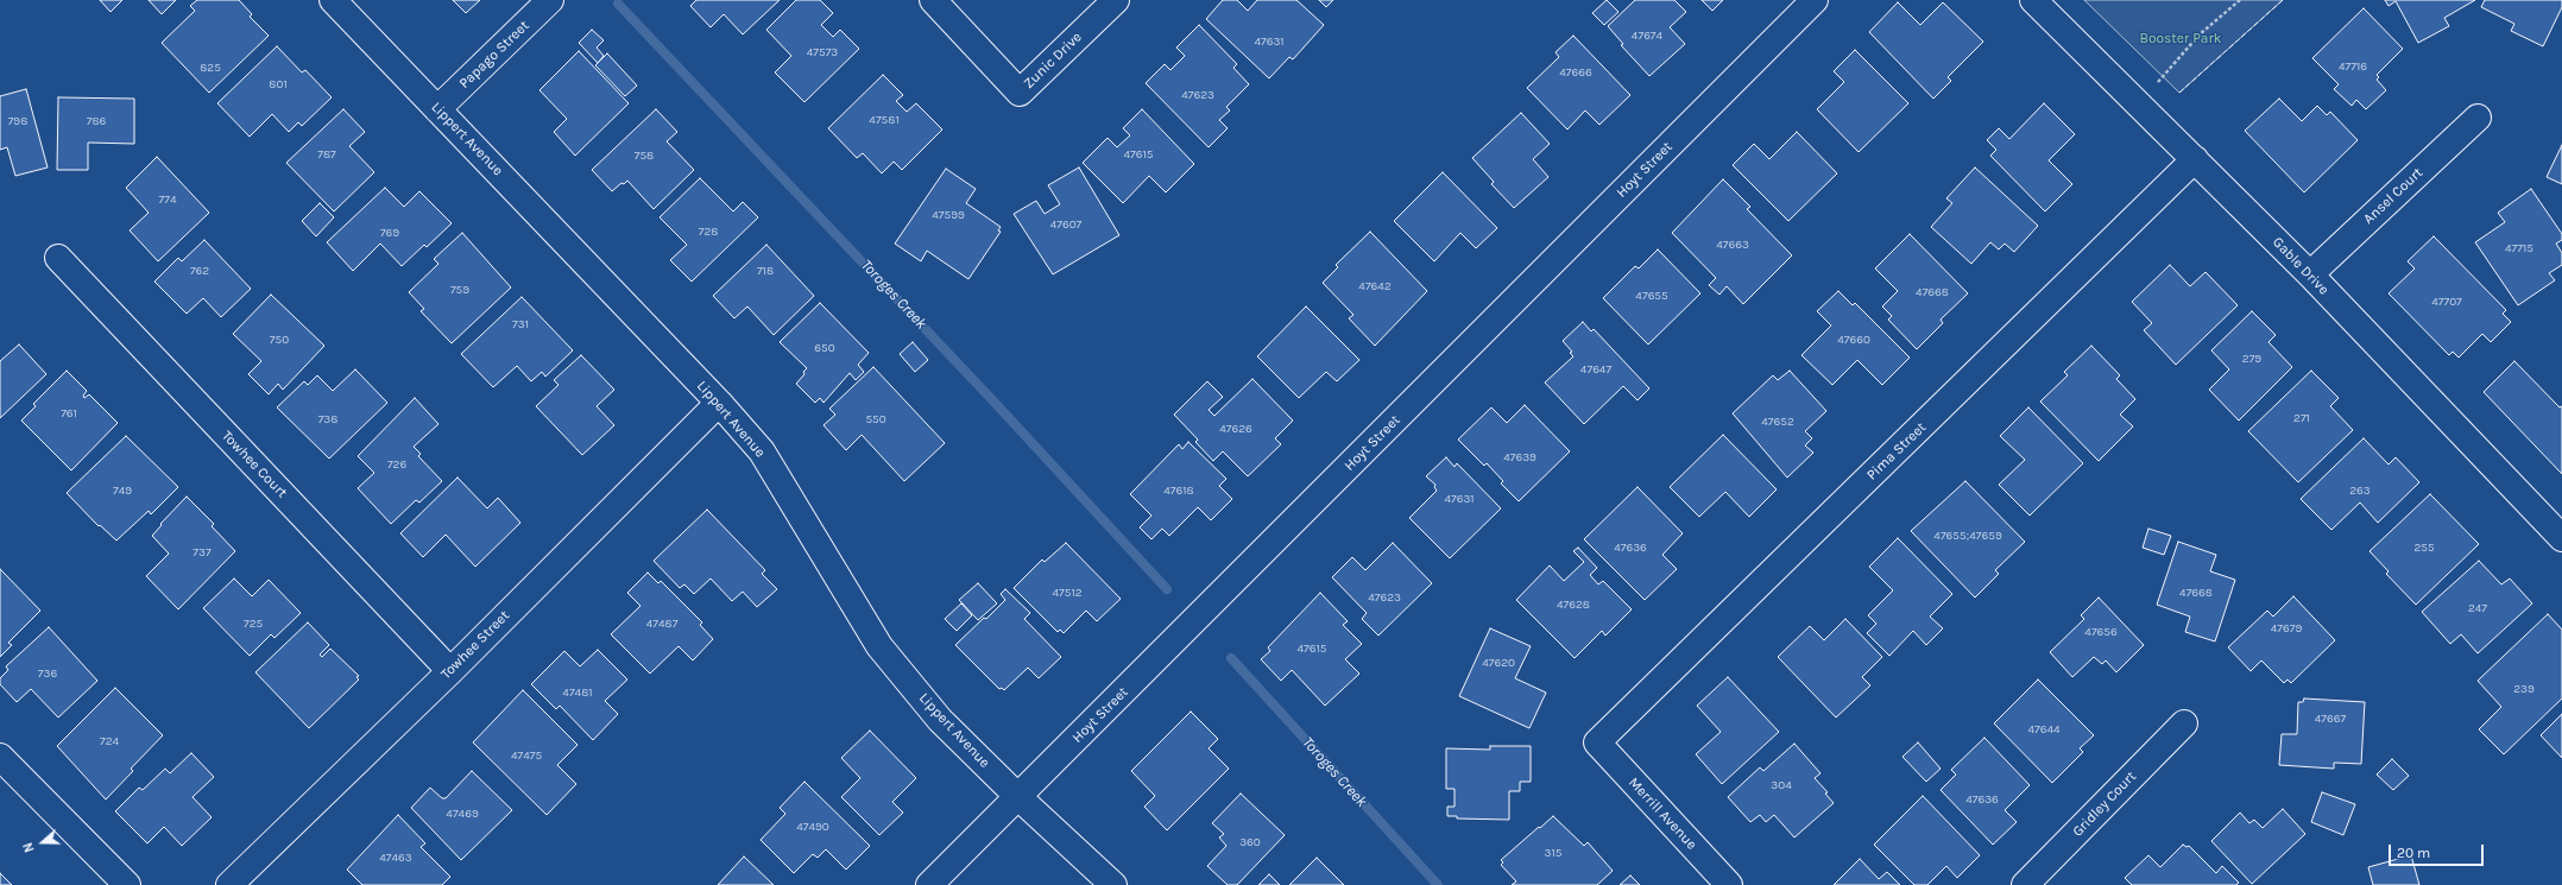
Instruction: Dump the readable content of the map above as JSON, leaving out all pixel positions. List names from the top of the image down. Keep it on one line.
{"streets":{"street":["Papago Street","Zunic Drive","Lippert Avenue","Hoyt Street","Ansel Court","Gable Drive","Pima Street","Towhee Court","Towhee Street","Gridley Court","Merrill Avenue"]},"crossings":[["Papago Street","Lippert Avenue"],["Lippert Avenue","Hoyt Street"],["Lippert Avenue","Towhee Street"],["Ansel Court","Gable Drive"],["Gable Drive","Pima Street"],["Pima Street","Merrill Avenue"],["Towhee Court","Towhee Street"]],"water":["Toroges Creek"],"parks":["Booster Park"],"house_numbers":["47674","47631","47573","47716","825","47666","801","47623","47581","798","786","787","47615","758","774","47599","47607","728","769","47663","47715","762","718","47642","759","47668","47655","47707","731","750","47660","650","279","47647","761","271","738","550","47652","47626","47639","726","749","47618","263","47631","47655;47659","47636","255","737","47512","47668","47623","47628","247","725","47487","47679","47656","47615","47620","736","239","47481","47667","47644","724","47475","304","47636","47469","47490","360","315","47463"],"scale_bar":"20 m","north":"left"}
